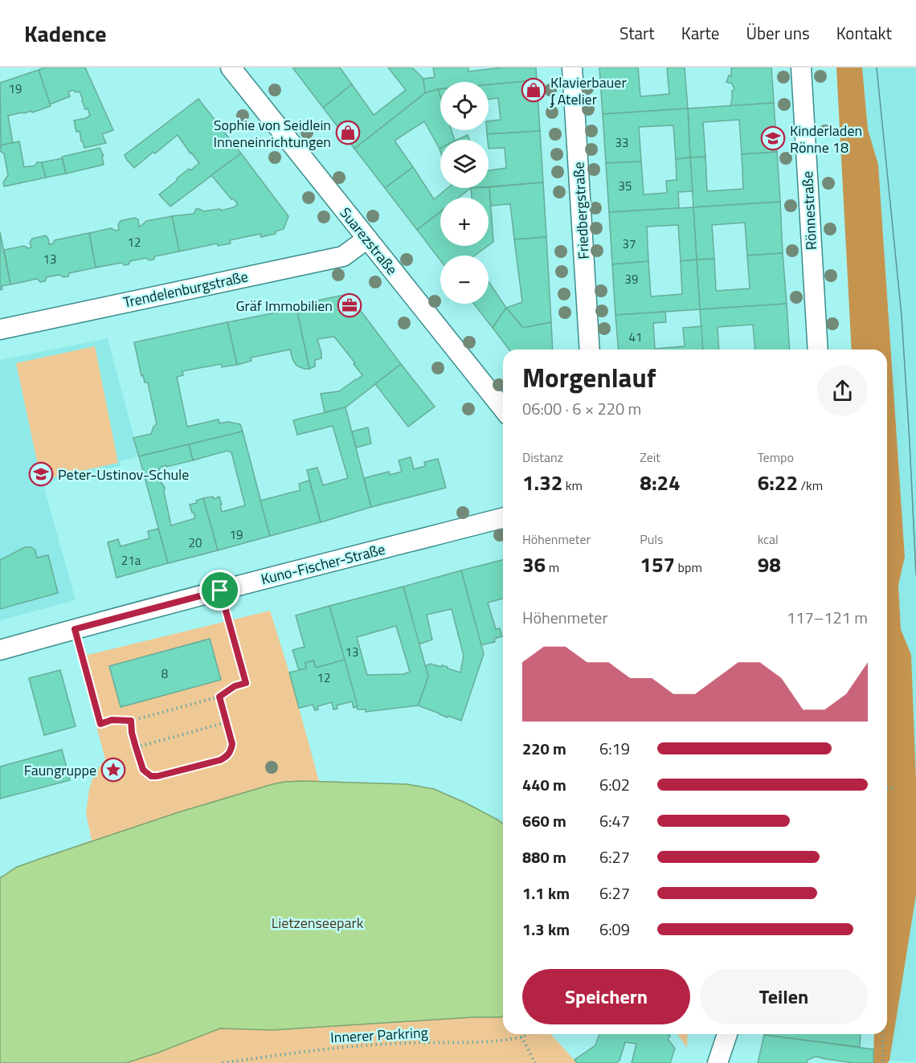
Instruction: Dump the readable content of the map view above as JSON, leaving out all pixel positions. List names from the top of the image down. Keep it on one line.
{"streets":{"street":["Friedbergstraße","Rönnestraße","Suarezstraße","Trendelenburgstraße","Kuno-Fischer-Straße"],"path":["Innerer Parkring"]},"crossings":[["Suarezstraße","Trendelenburgstraße"]],"parks":["Lietzenseepark"],"places":{"shop":["Klavierbauer ʄ Atelier","Sophie von Seidlein Inneneinrichtungen"],"school or university":["Kinderladen Rönne 18","Peter-Ustinov-Schule"],"office":["Gräf Immobilien"],"place":["Faungruppe"]},"house_numbers":["19","33","35","12","37","13","39","41","19","20","21a","13","8","12"],"page":{"header":"Kadence","nav":["Start","Karte","Über uns","Kontakt"],"map_buttons":["+","−"],"heading":["Morgenlauf","06:00 · 6 × 220 m"],"stats":[["Distanz","1.32 km"],["Zeit","8:24"],["Tempo","6:22 /km"],["Höhenmeter","36 m"],["Puls","157 bpm"],["kcal","98"]],"chart":["Höhenmeter","117–121 m"],"list":[{"name":"220 m","note":"6:19"},{"name":"440 m","note":"6:02"},{"name":"660 m","note":"6:47"},{"name":"880 m","note":"6:27"},{"name":"1.1 km","note":"6:27"},{"name":"1.3 km","note":"6:09"}],"buttons":["Speichern","Teilen"]}}
